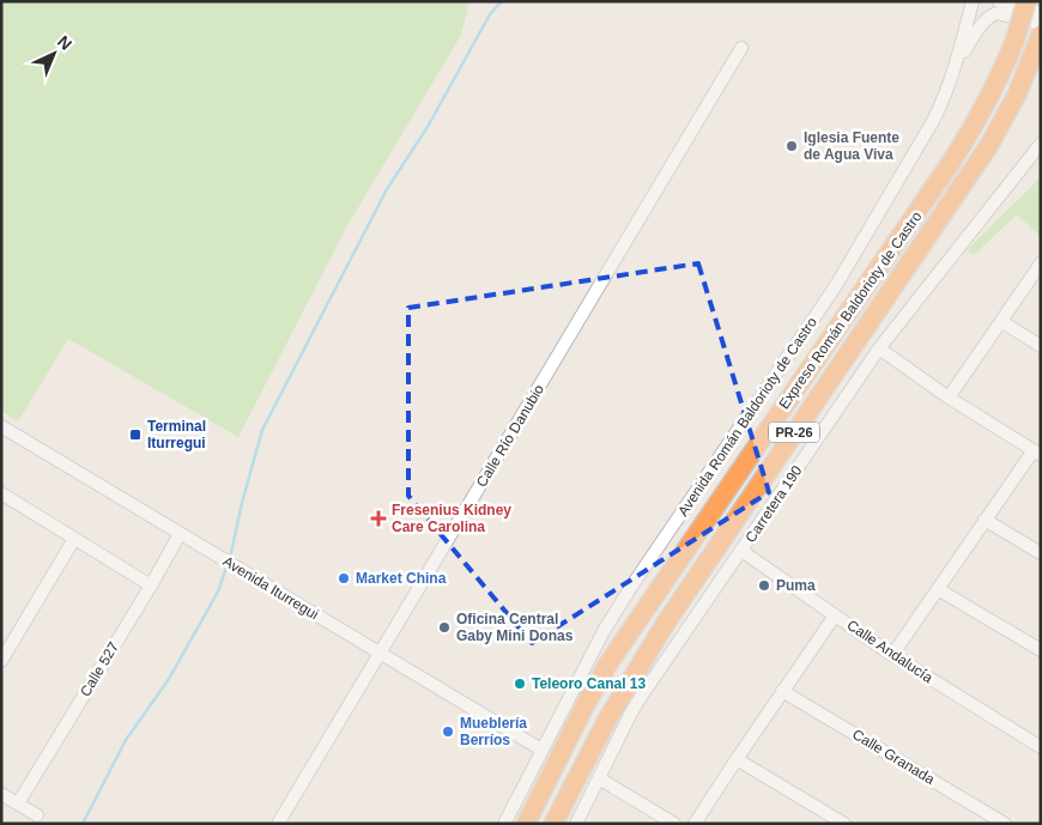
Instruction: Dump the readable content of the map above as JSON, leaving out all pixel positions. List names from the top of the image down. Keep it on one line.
{"streets":{"highway":["Expreso Román Baldorioty de Castro","PR-26"],"street":["Avenida Román Baldorioty de Castro","Calle Río Danubio","Carretera 190","Avenida Iturregui","Calle Andalucía","Calle 527","Calle Granada"]},"crossings":[["Avenida Román Baldorioty de Castro","Avenida Iturregui"],["Calle Río Danubio","Avenida Iturregui"],["Carretera 190","Calle Andalucía"],["Avenida Iturregui","Calle 527"]],"places":{"other":["Iglesia Fuente de Agua Viva","Market China","Puma","Oficina Central Gaby Mini Donas","Teleoro Canal 13","Mueblería Berríos"],"transit":["Terminal Iturregui"],"health":["Fresenius Kidney Care Carolina"]},"north":"top right"}
